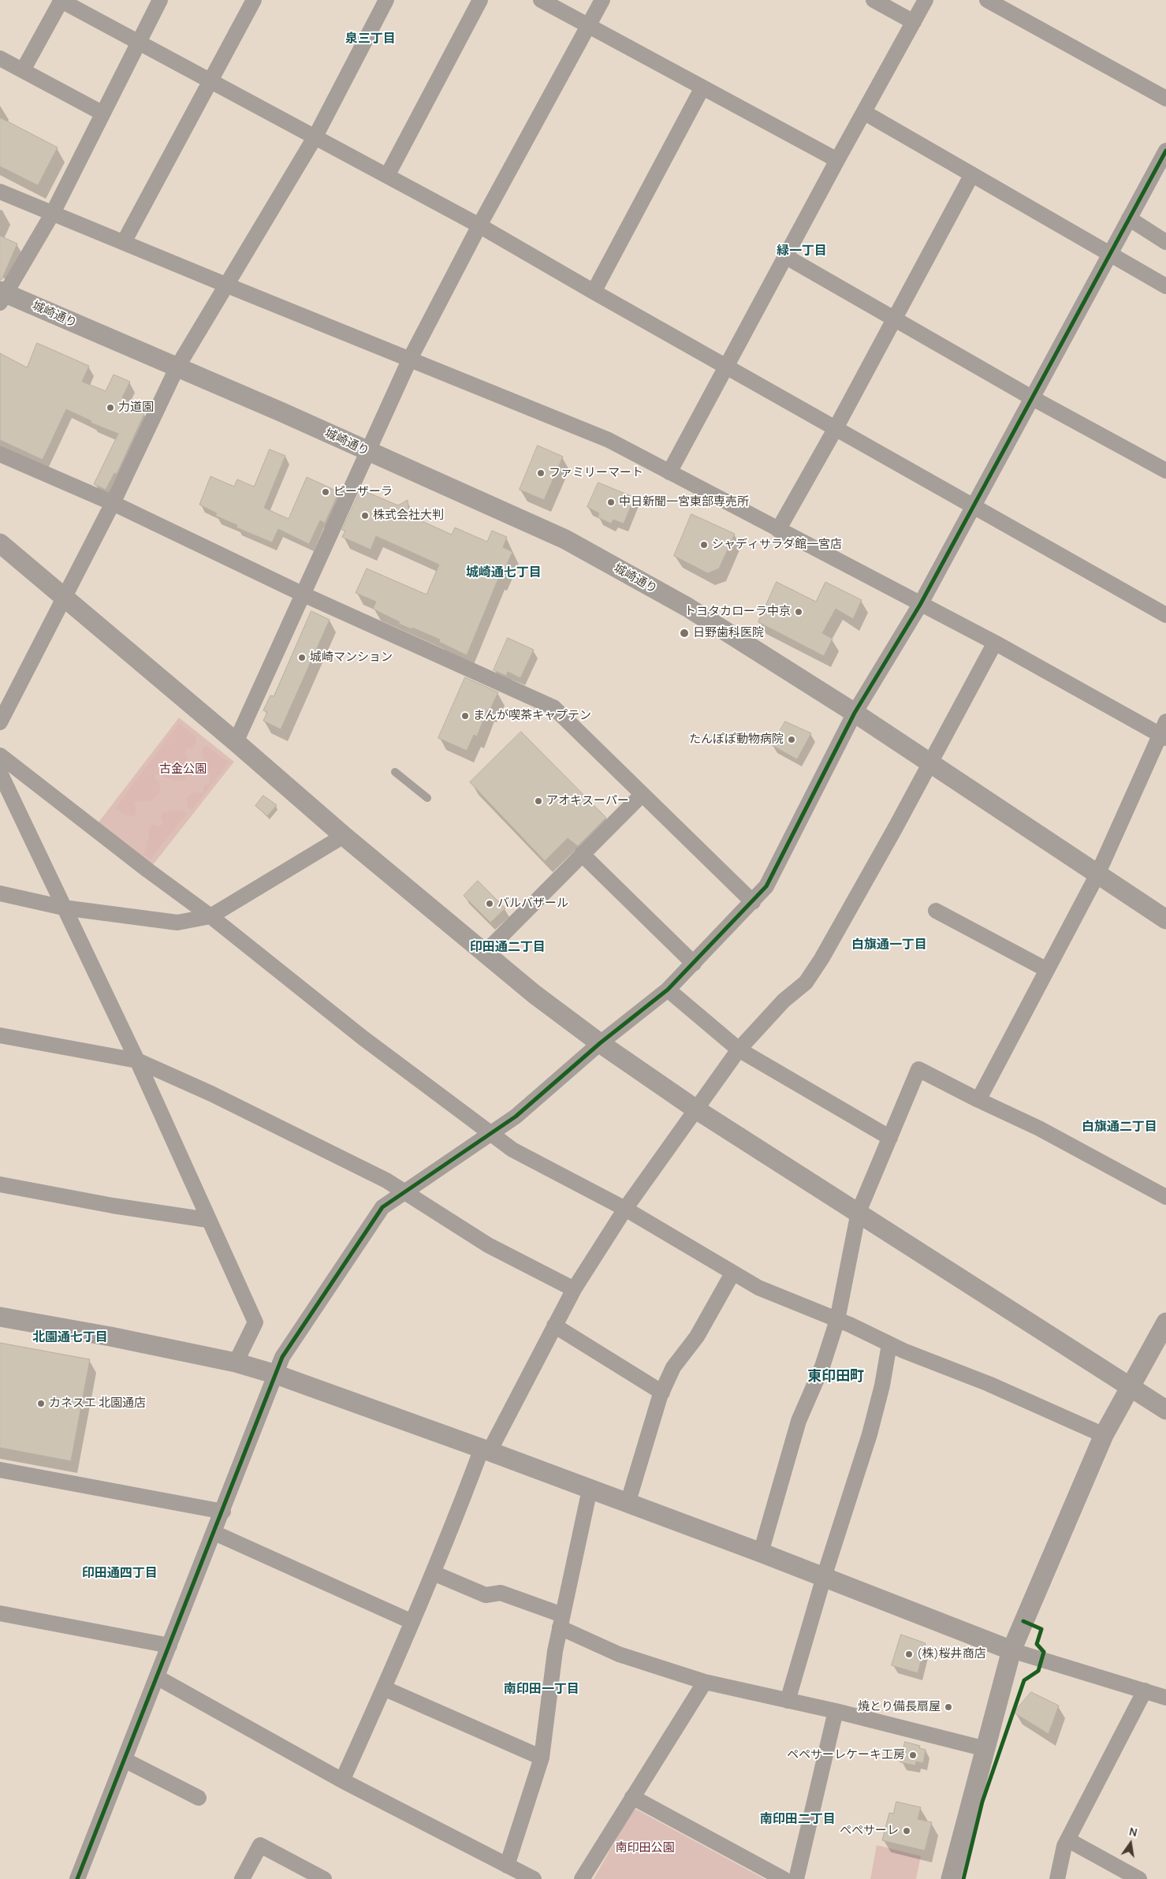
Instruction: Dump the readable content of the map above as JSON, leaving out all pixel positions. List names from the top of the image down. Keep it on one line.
{"streets":{"street":["城崎通り"]},"districts":["泉三丁目","緑一丁目","城崎通七丁目","白旗通一丁目","印田通二丁目","白旗通二丁目","北園通七丁目","東印田町","印田通四丁目","南印田一丁目","南印田二丁目"],"parks":["古金公園","南印田公園"],"places":["力道園","ファミリーマート","ピーザーラ","中日新聞一宮東部専売所","株式会社大判","シャディサラダ館一宮店","トヨタカローラ中京","日野歯科医院","城崎マンション","まんが喫茶キャプテン","たんぽぽ動物病院","アオキスーパー","バルバザール","カネスエ 北園通店","(株)桜井商店","焼とり備長扇屋","ペペサーレケーキ工房","ぺぺサーレ"],"north":"top"}
